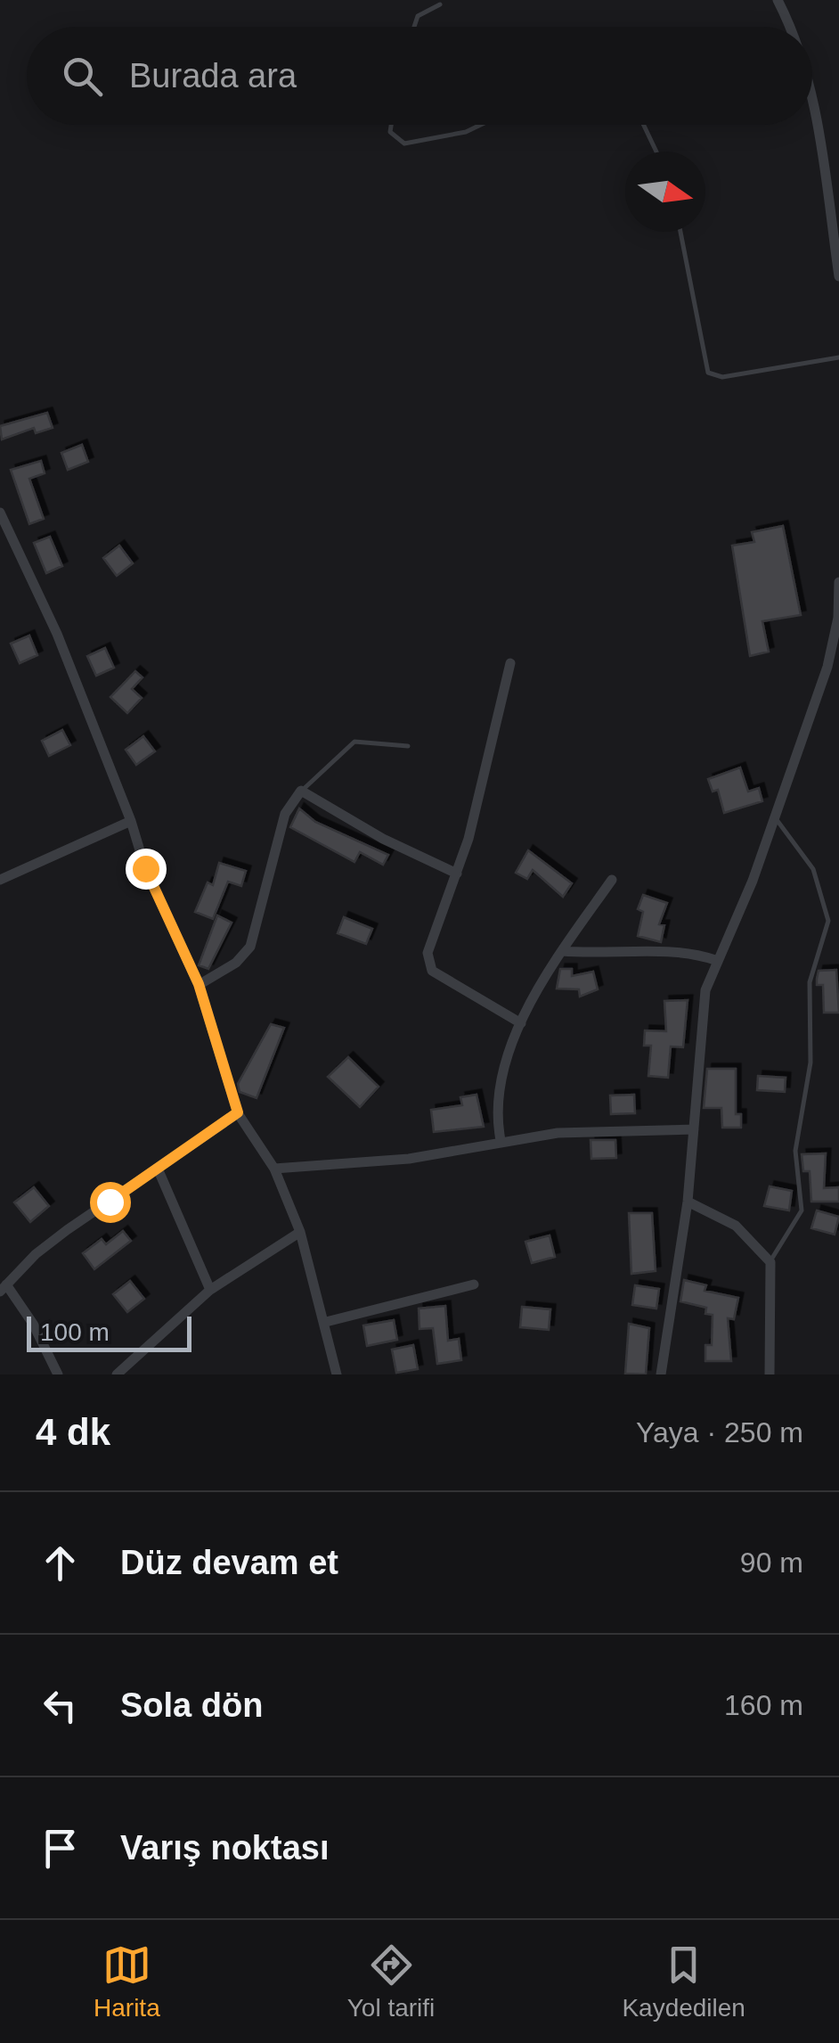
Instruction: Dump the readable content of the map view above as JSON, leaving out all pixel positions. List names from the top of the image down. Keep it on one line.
{"scale_bar":"100 m","north":"right","page":{"search":"Burada ara","scale":"100 m","heading":["4 dk","Yaya · 250 m"],"list":[["Düz devam et","90 m"],["Sola dön","160 m"],"Varış noktası"],"nav":["Harita","Yol tarifi","Kaydedilen"]}}
